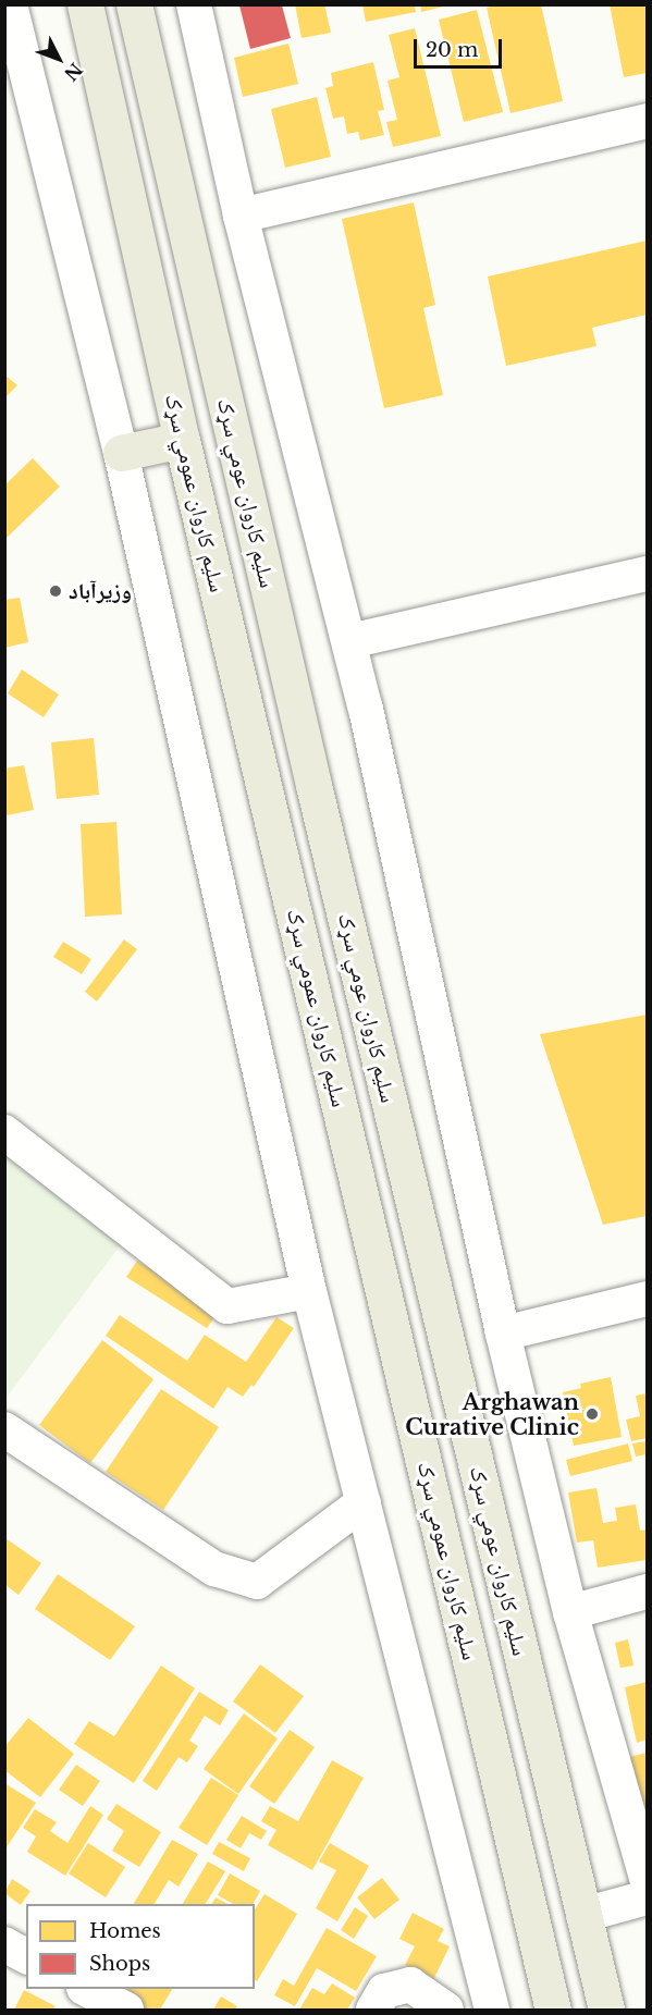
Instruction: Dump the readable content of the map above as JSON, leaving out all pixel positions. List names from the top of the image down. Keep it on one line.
{"streets":{"main road":["سلیم کاروان عمومي سړک","سلیم کاروان عومي سړک"]},"places":["وزیرآباد","Arghawan Curative Clinic"],"legend":["Homes","Shops"],"scale_bar":"20 m","north":"bottom right"}
